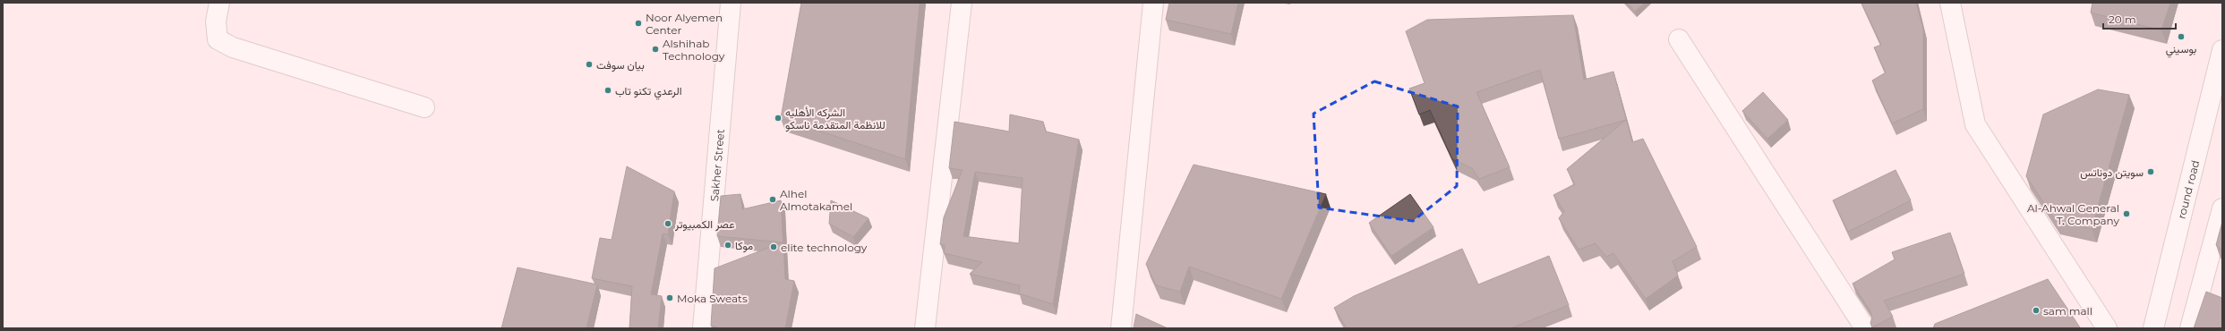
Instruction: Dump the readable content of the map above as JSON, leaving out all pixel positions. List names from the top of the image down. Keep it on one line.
{"streets":{"street":["Sakher Street","round road"]},"places":["Noor Alyemen Center","بوسيني","Alshihab Technology","بيان سوفت","الرعدي تكنو تاب","الشركه الأهليه للانظمة المتقدمة ناسكو","سويتن دوناتس","Alhel Almotakamel","Al-Ahwal General T. Company","عصر الكمبيوتر","موكا","elite technology","Moka Sweats","sam mall"],"scale_bar":"20 m"}
